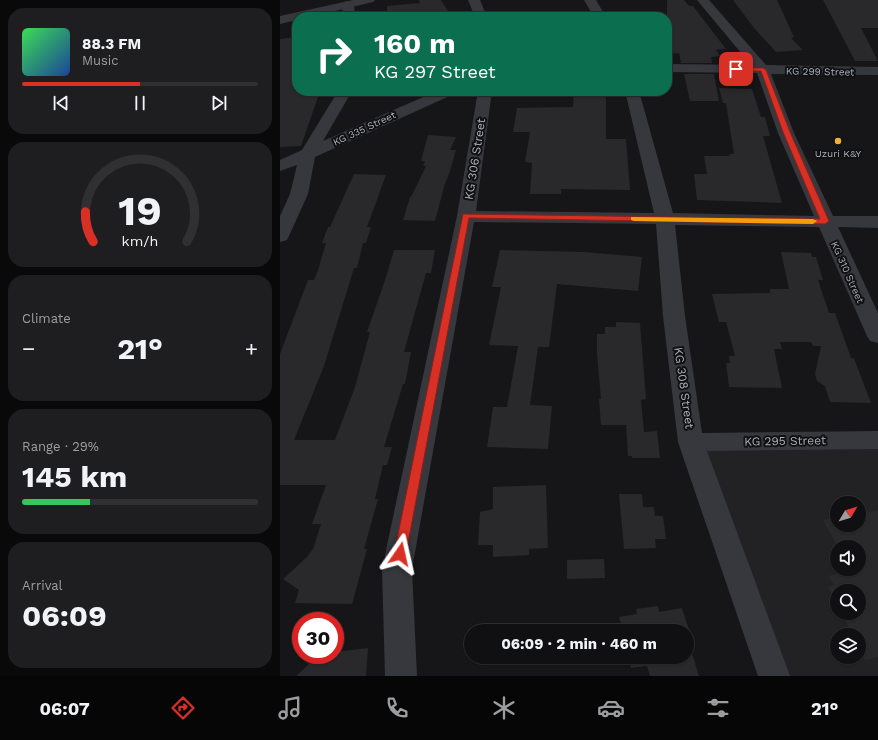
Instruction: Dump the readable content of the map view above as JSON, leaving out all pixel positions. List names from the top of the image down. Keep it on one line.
{"streets":{"street":["KG 299 Street","KG 335 Street","KG 306 Street","KG 310 Street","KG 308 Street","KG 295 Street"]},"crossings":[["KG 299 Street","KG 310 Street"],["KG 308 Street","KG 295 Street"]],"places":["Uzuri K&Y"],"north":"top right","page":{"turn":["160 m","KG 297 Street"],"song":["88.3 FM","Music"],"tile":["Climate",["Range · 29%","145 km"],["Arrival","06:09"]],"heat":["−","21°","+"],"limit":"30","trip":"06:09 · 2 min · 460 m","tabs":["06:07","21°"],"gauge":["19","km/h"]}}
